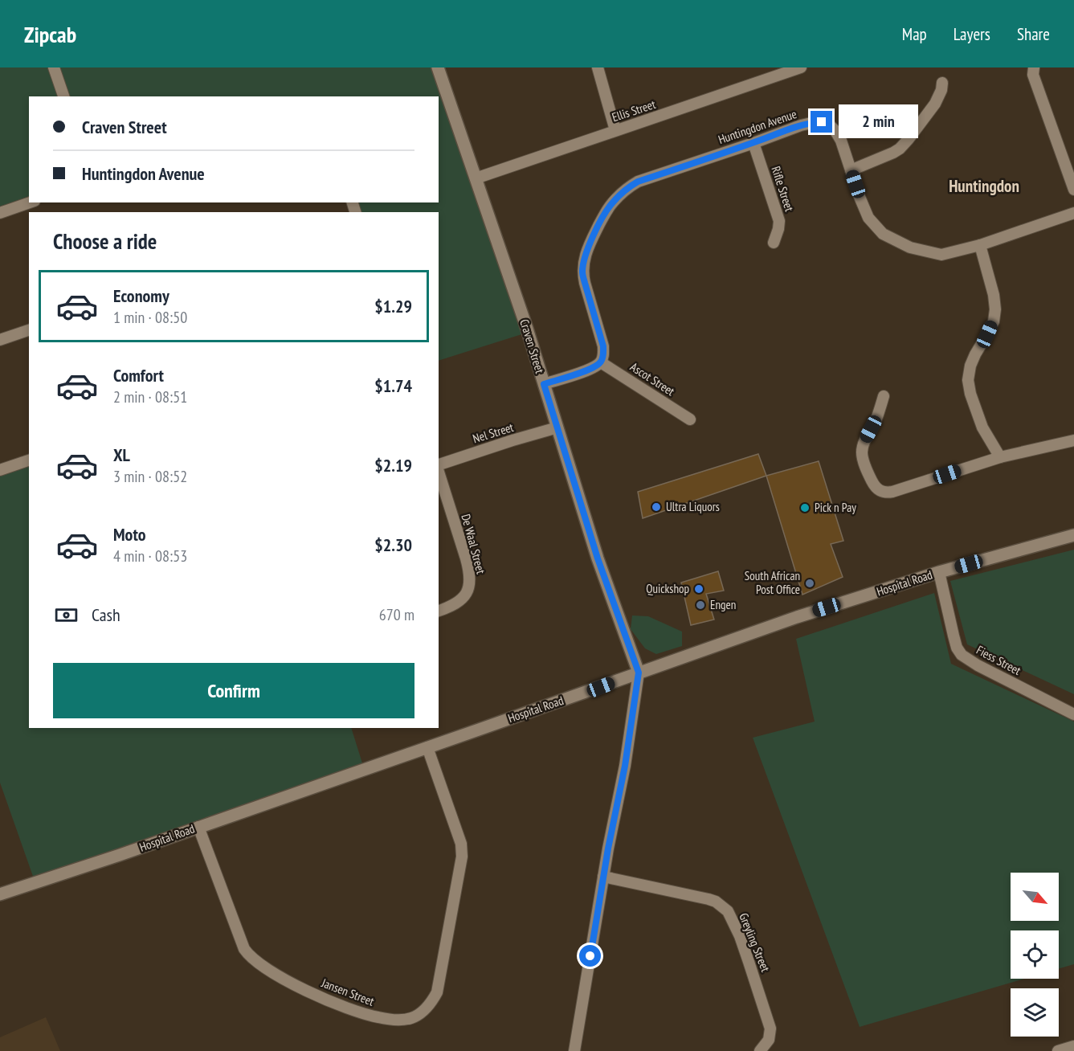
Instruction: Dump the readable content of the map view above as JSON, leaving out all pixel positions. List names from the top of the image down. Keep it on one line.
{"streets":{"main road":["Craven Street","Hospital Road"],"street":["Ellis Street","Huntingdon Avenue","Rifle Street","Ascot Street","Nel Street","De Waal Street","Fiess Street","Greyling Street","Jansen Street"]},"crossings":[["Ellis Street","Craven Street"],["Huntingdon Avenue","Rifle Street"],["Huntingdon Avenue","Ascot Street"],["Craven Street","Nel Street"],["Craven Street","Hospital Road"],["Craven Street","Greyling Street"],["Hospital Road","Fiess Street"],["Hospital Road","Jansen Street"]],"districts":["Huntingdon"],"places":["Ultra Liquors","Pick n Pay","South African Post Office","Quickshop","Engen"],"north":"bottom right","page":{"header":"Zipcab","nav":["Map","Layers","Share"],"banner":["Craven Street","Huntingdon Avenue"],"bubble":"2 min","heading":"Choose a ride","list":[{"name":"Economy","note":"1 min · 08:50","value":"$1.29"},{"name":"Comfort","note":"2 min · 08:51","value":"$1.74"},{"name":"XL","note":"3 min · 08:52","value":"$2.19"},{"name":"Moto","note":"4 min · 08:53","value":"$2.30"}],"pay":["Cash","670 m"],"buttons":"Confirm"}}
